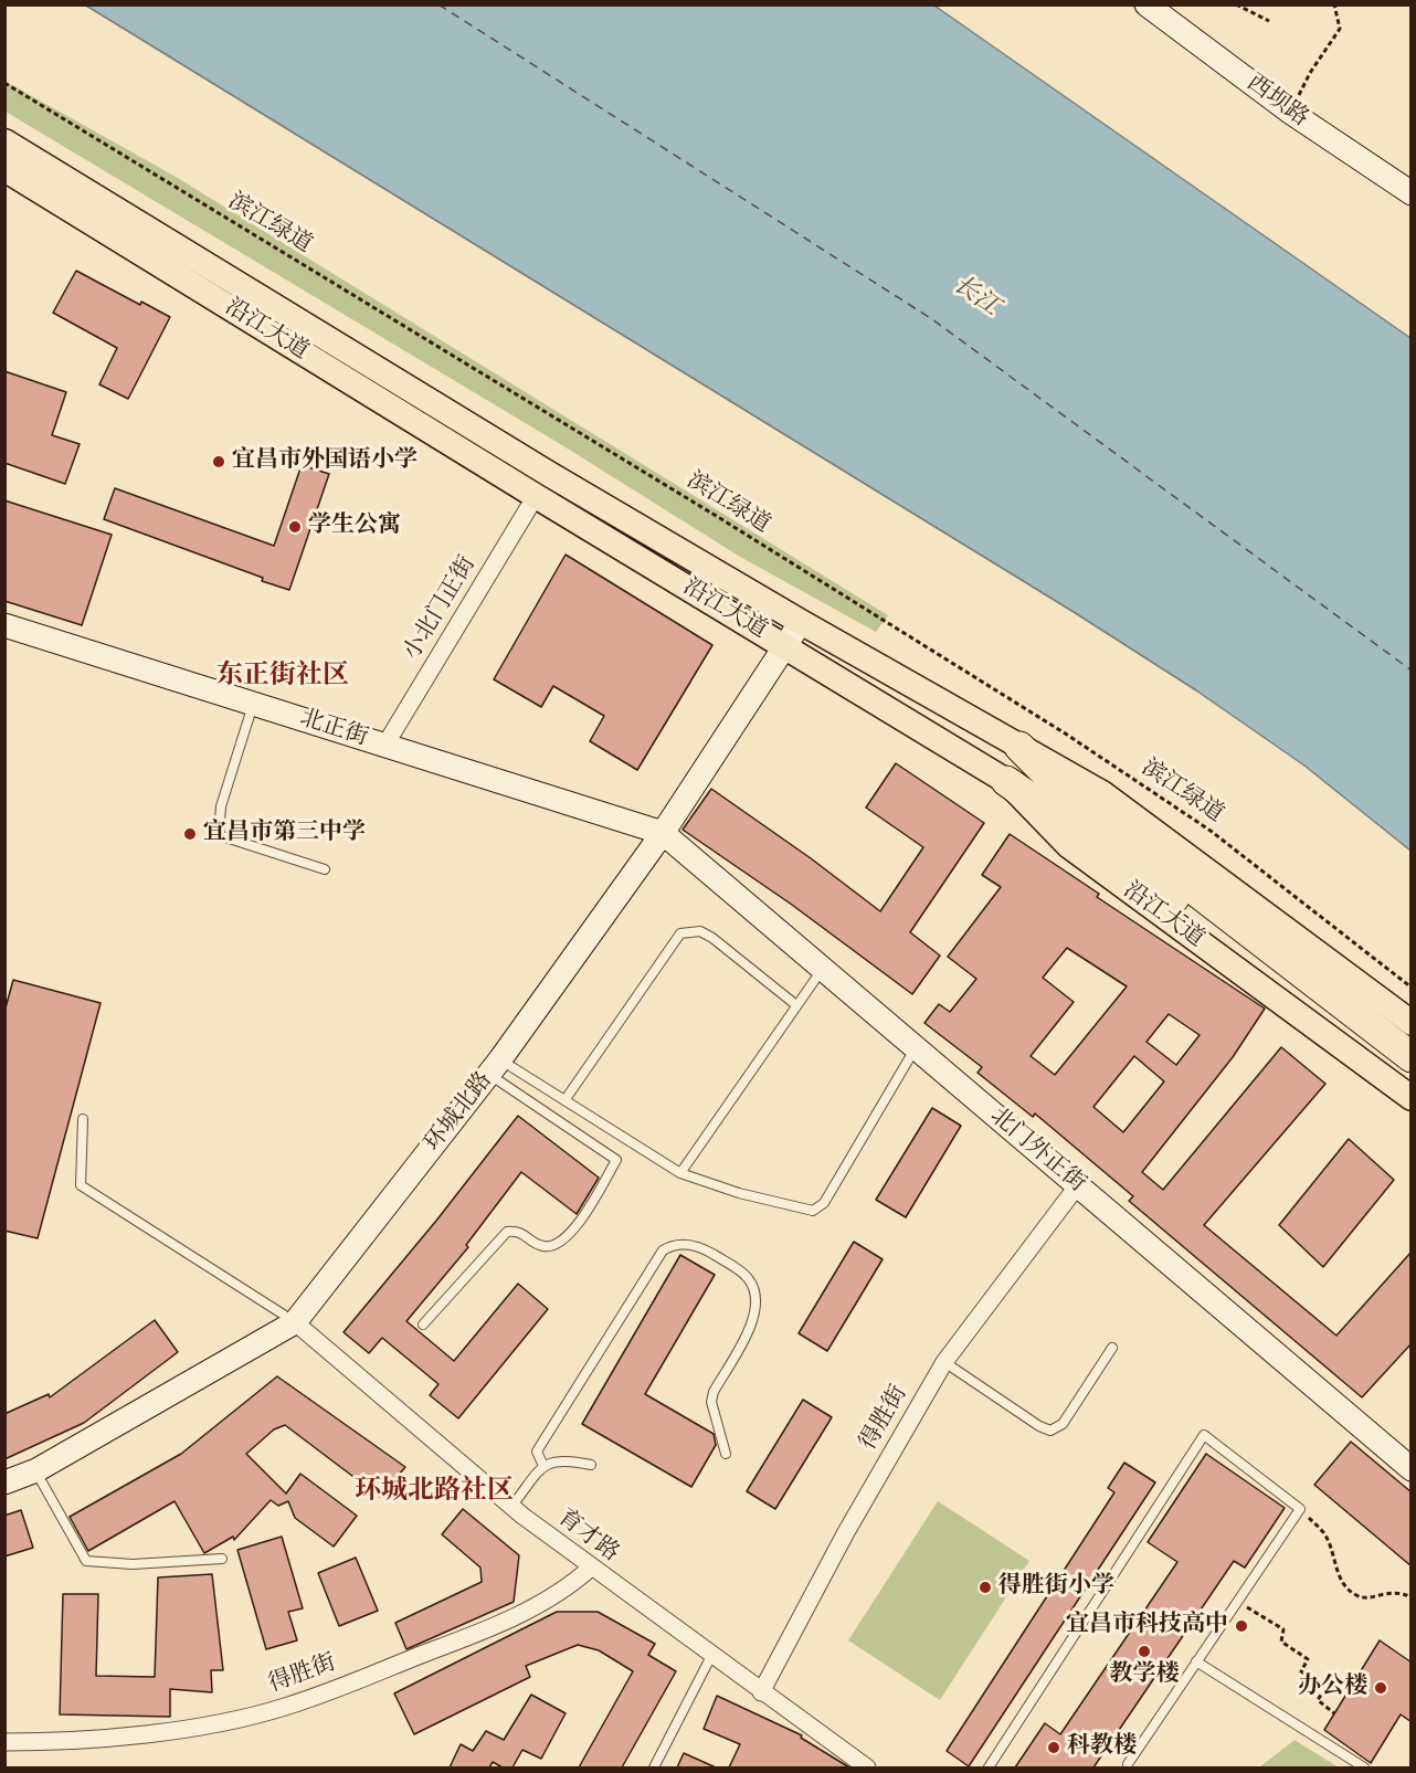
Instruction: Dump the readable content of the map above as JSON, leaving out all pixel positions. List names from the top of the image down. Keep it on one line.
{"streets":{"main road":["沿江大道"],"street":["西坝路","小北门正街","北正街","环城北路","北门外正街","得胜街","育才路"],"path":["滨江绿道"]},"crossings":[["沿江大道","小北门正街"],["沿江大道","环城北路"],["小北门正街","北正街"],["北正街","环城北路"],["北正街","北门外正街"],["环城北路","北门外正街"],["环城北路","育才路"],["北门外正街","得胜街"],["得胜街","育才路"]],"districts":["东正街社区","环城北路社区"],"water":["长江"],"places":["宜昌市外国语小学","学生公寓","宜昌市第三中学","得胜街小学","宜昌市科技高中","教学楼","办公楼","科教楼"]}
